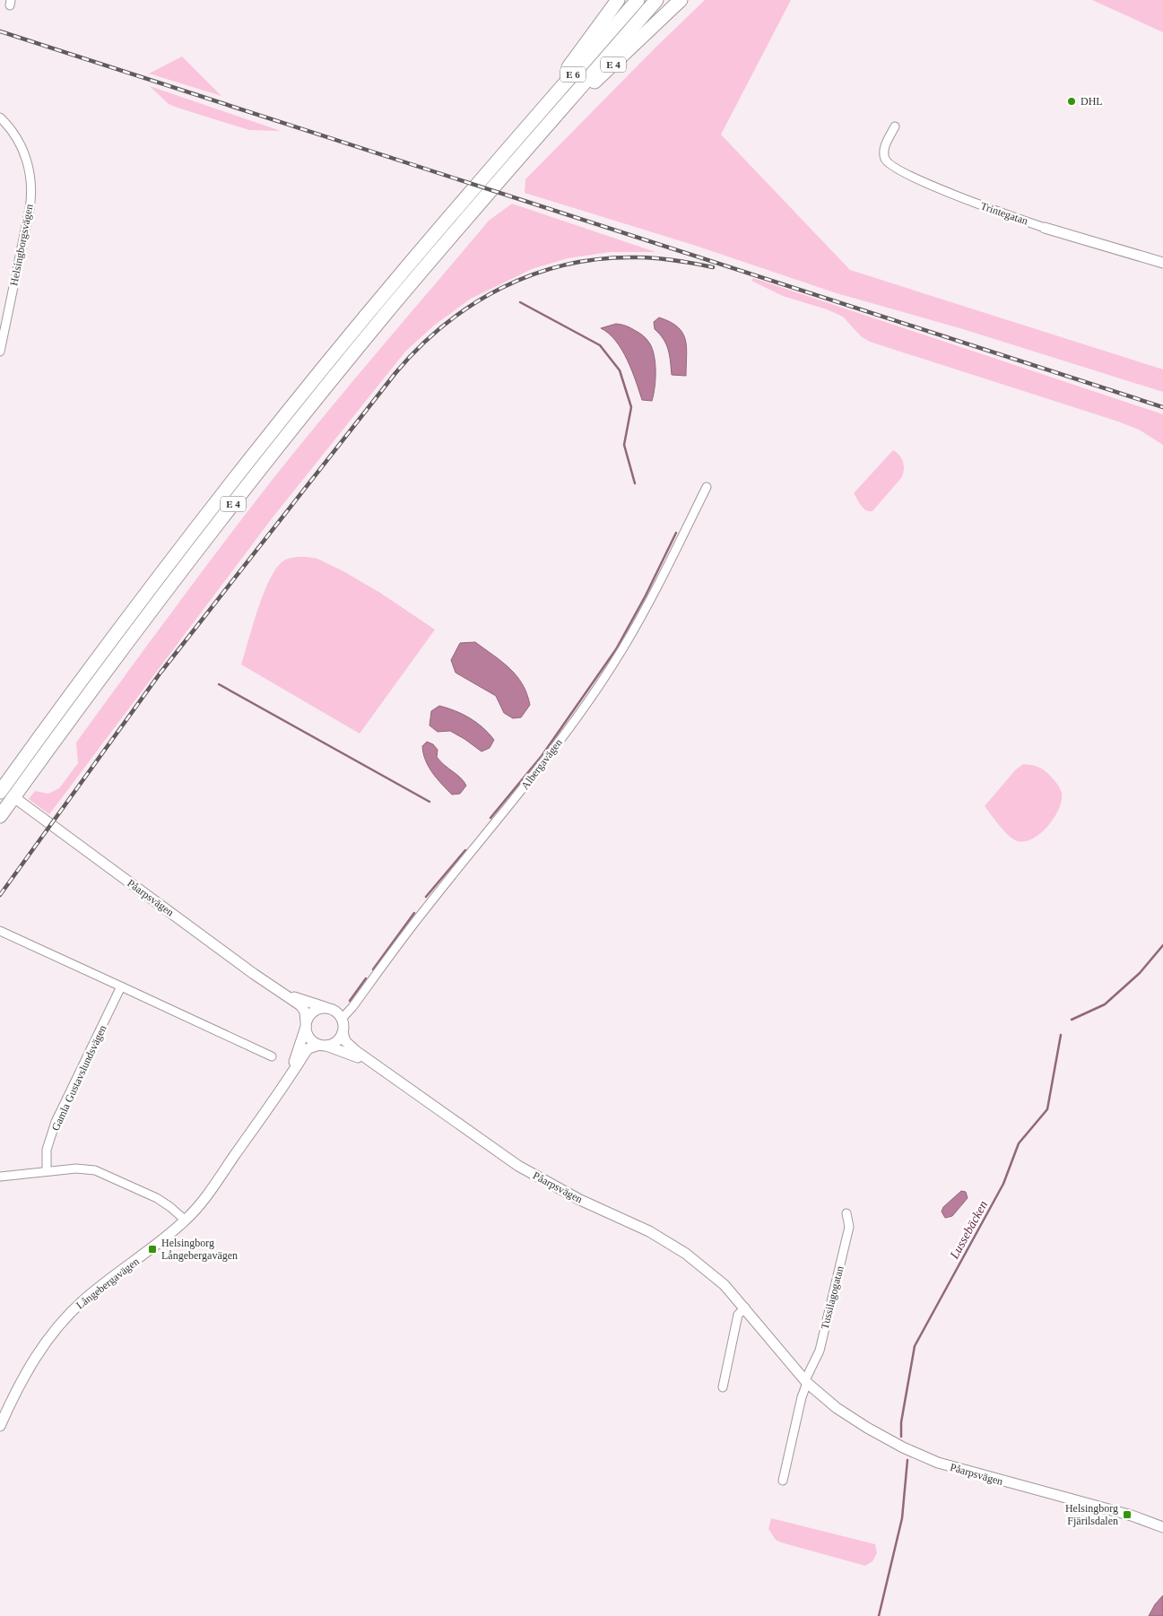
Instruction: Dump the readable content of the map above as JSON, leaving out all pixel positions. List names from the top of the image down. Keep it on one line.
{"streets":{"highway":["E 4","E 6"],"street":["Trintegatan","Helsingborgsvägen","Albergavägen","Påarpsvägen","Gamla Gustavslundsvägen","Långebergavägen","Tussilagogatan"]},"crossings":[["E 4","E 6"],["Albergavägen","Påarpsvägen"],["Albergavägen","Långebergavägen"],["Påarpsvägen","Långebergavägen"],["Påarpsvägen","Tussilagogatan"]],"water":["Lussebäcken"],"places":{"other":["DHL"],"transit":["Helsingborg Långebergavägen","Helsingborg Fjärilsdalen"]}}
